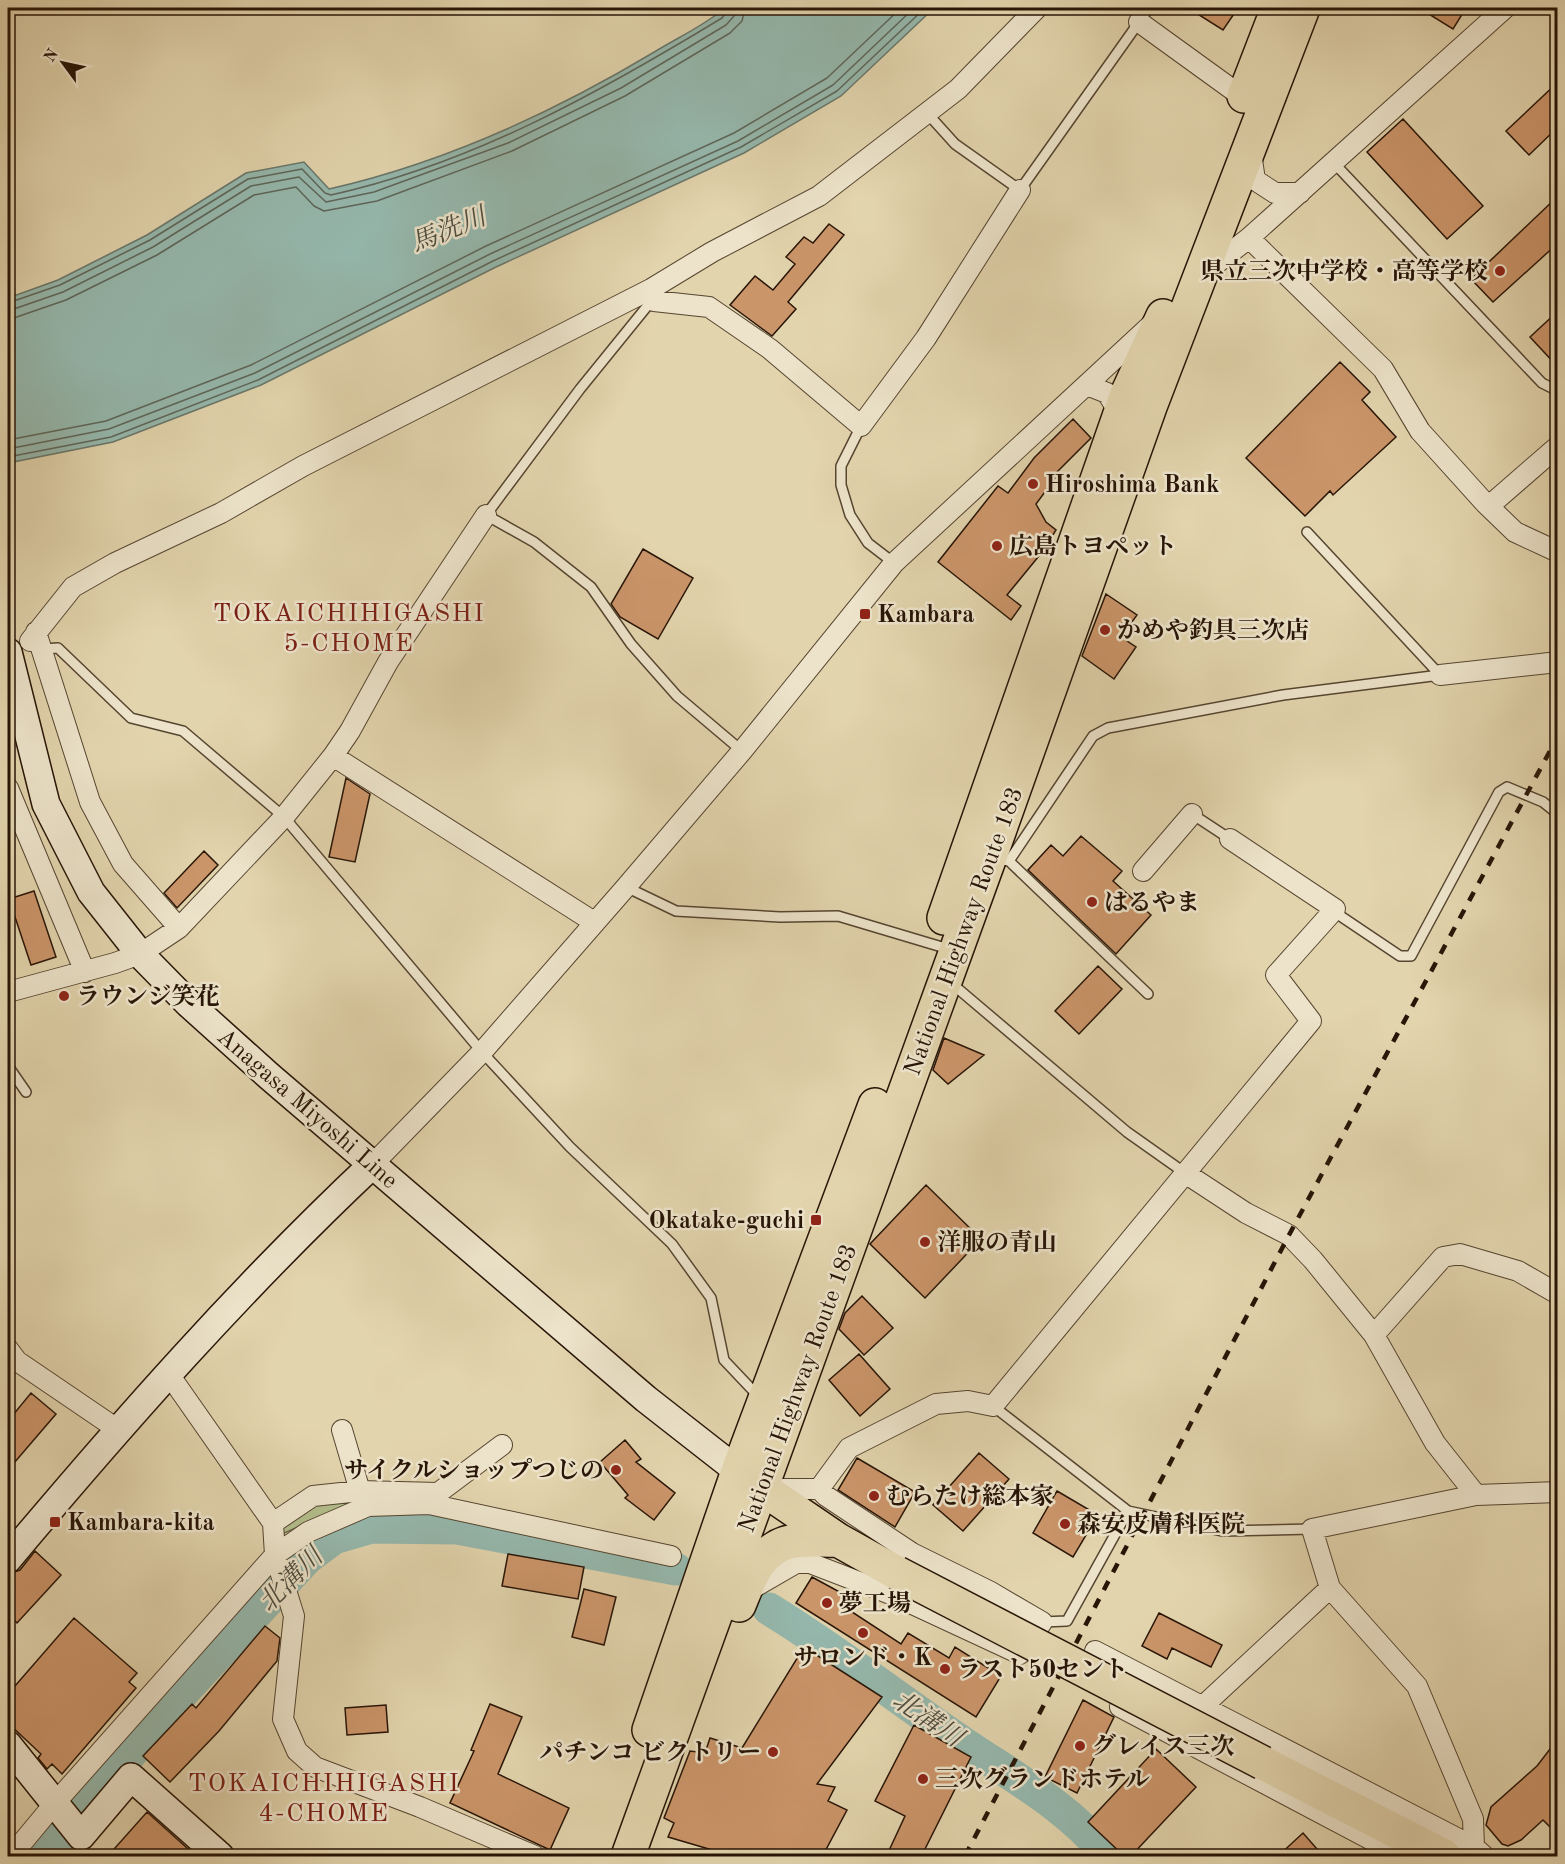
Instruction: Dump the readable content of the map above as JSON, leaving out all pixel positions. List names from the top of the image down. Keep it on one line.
{"streets":{"highway":["National Highway Route 183"],"main road":["Anagasa Miyoshi Line"]},"crossings":[["National Highway Route 183","Anagasa Miyoshi Line"]],"districts":["TOKAICHIHIGASHI 5-CHOME","TOKAICHIHIGASHI 4-CHOME"],"water":["馬洗川","北溝川"],"places":{"other":["県立三次中学校・高等学校","Hiroshima Bank","広島トヨペット","かめや釣具三次店","はるやま","ラウンジ笑花","洋服の青山","サイクルショップつじの","むらたけ総本家","森安皮膚科医院","夢工場","サロンド・K","ラスト50セント","グレイス三次","パチンコ ビクトリー","三次グランドホテル"],"transit":["Kambara","Okatake-guchi","Kambara-kita"]},"north":"top left"}
